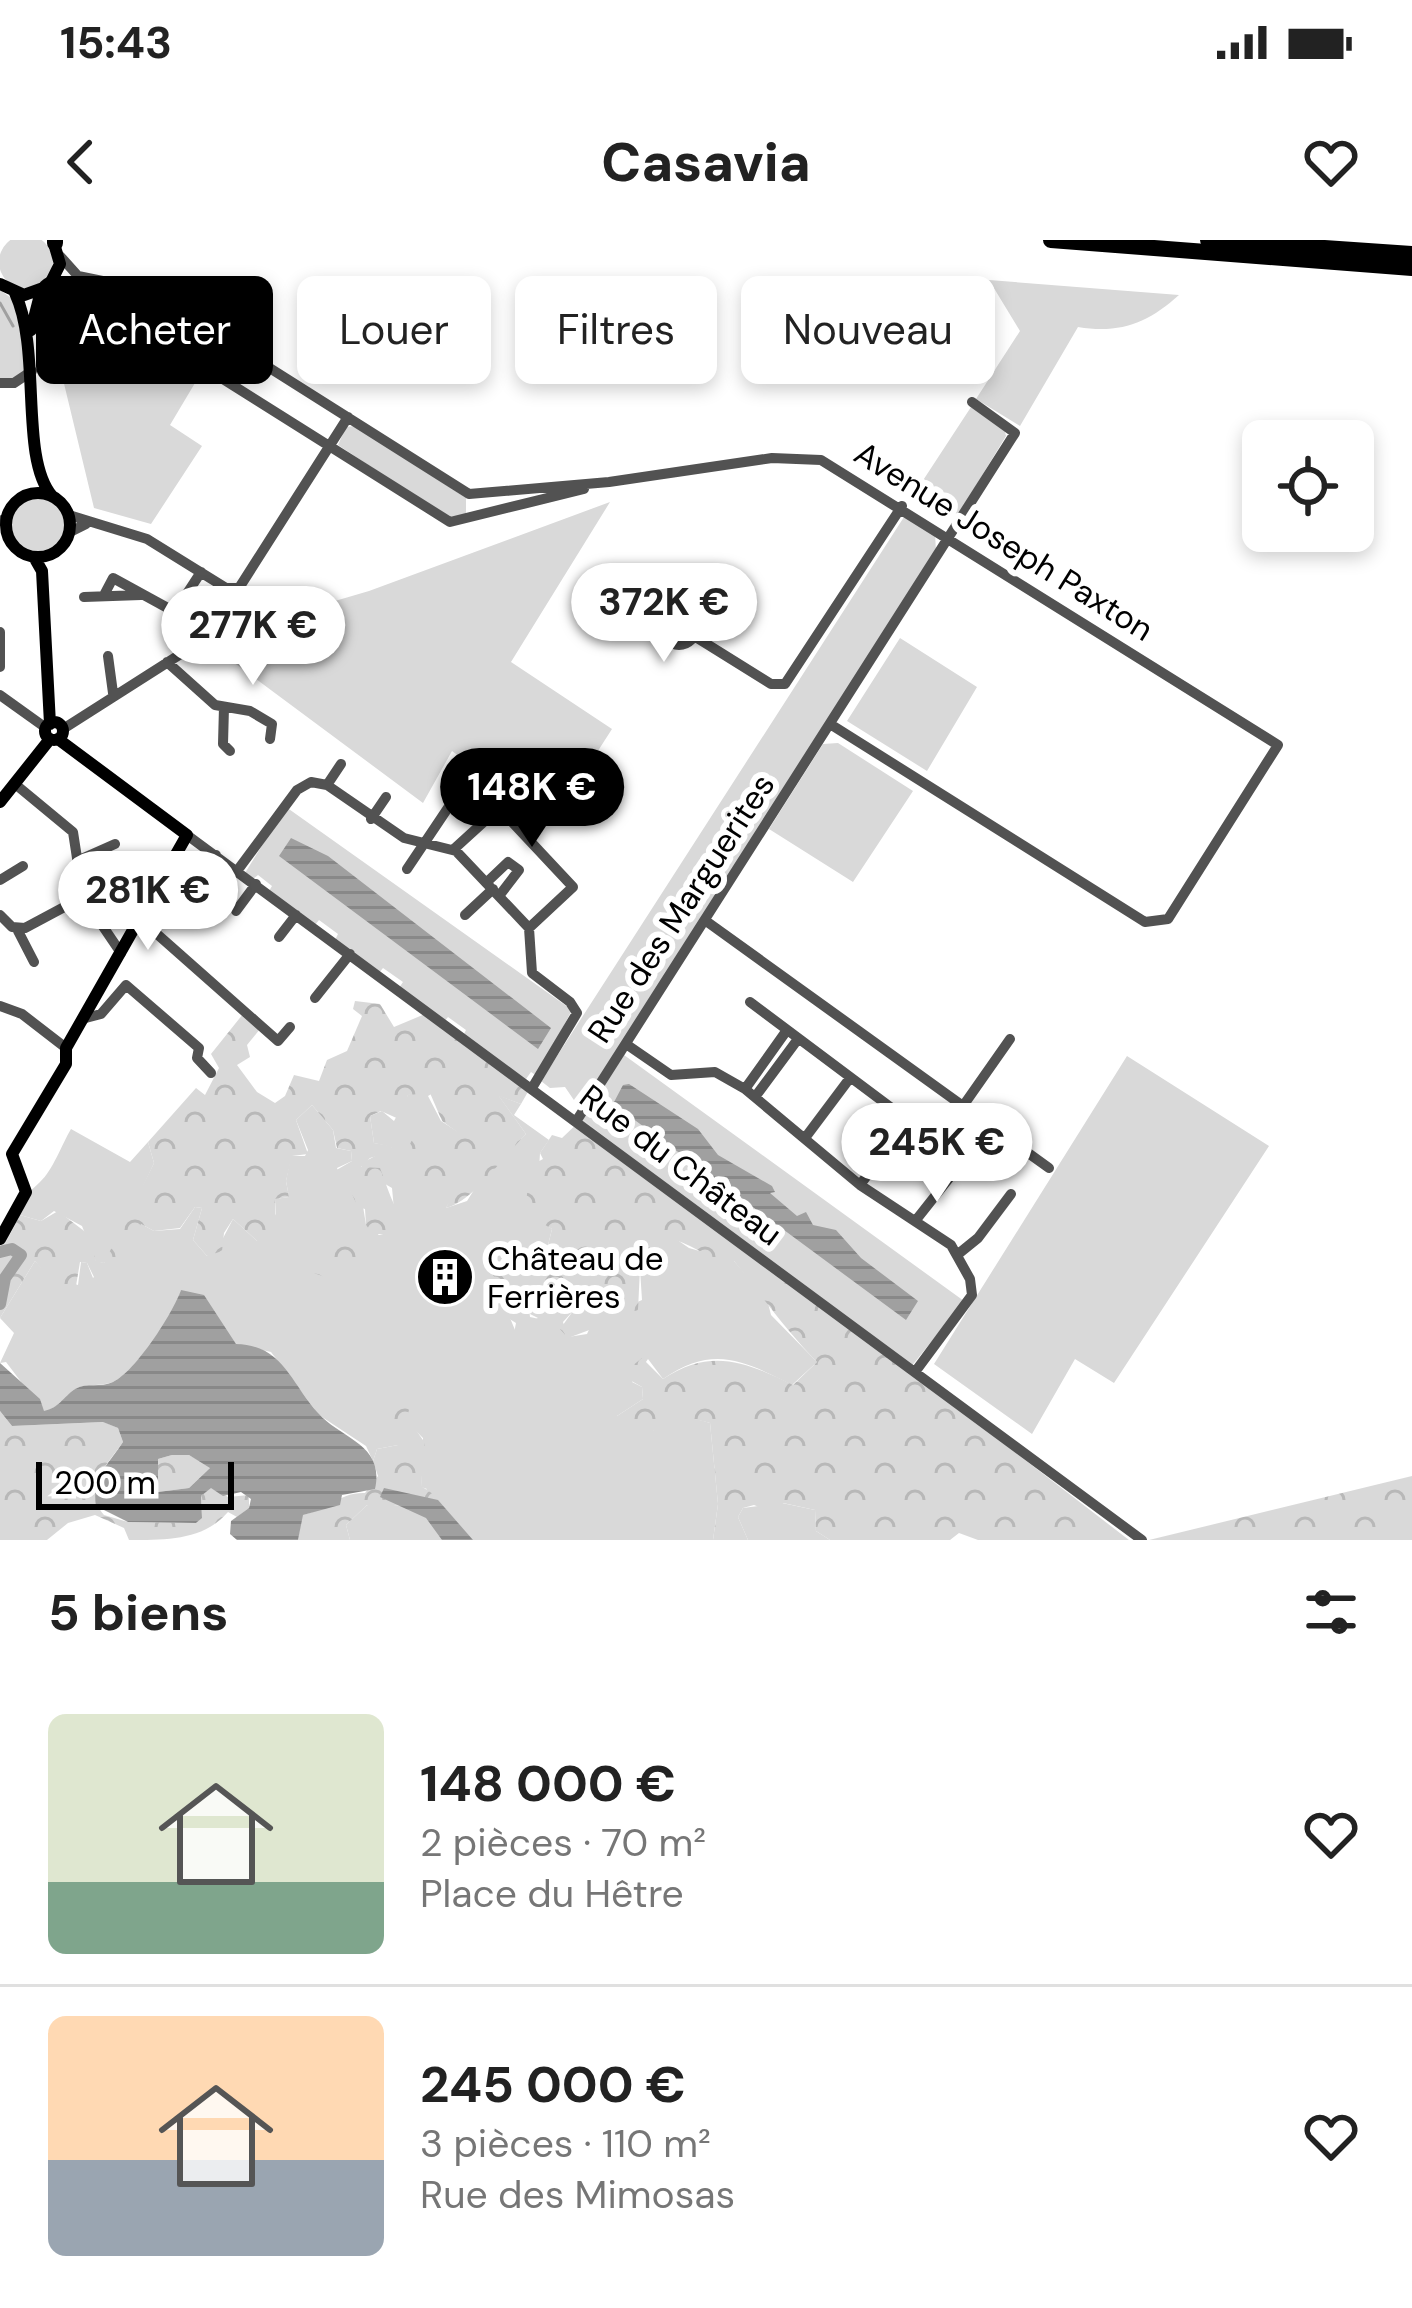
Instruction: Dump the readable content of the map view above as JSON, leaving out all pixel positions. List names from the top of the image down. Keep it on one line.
{"streets":{"street":["Avenue Joseph Paxton","Rue des Marguerites","Rue du Château"]},"crossings":[["Avenue Joseph Paxton","Rue des Marguerites"],["Rue des Marguerites","Rue du Château"]],"places":{"building":["Château de Ferrières"]},"scale_bar":"200 m","page":{"status":"15:43","header":"Casavia","chip":["Acheter","Louer","Filtres","Nouveau"],"price":["372K €","277K €","148K €","281K €","245K €"],"scale":"200 m","heading":"5 biens","list":[{"name":"148 000 €","note":"2 pièces · 70 m² · Place du Hêtre"},{"name":"245 000 €","note":"3 pièces · 110 m² · Rue des Mimosas"}]}}
